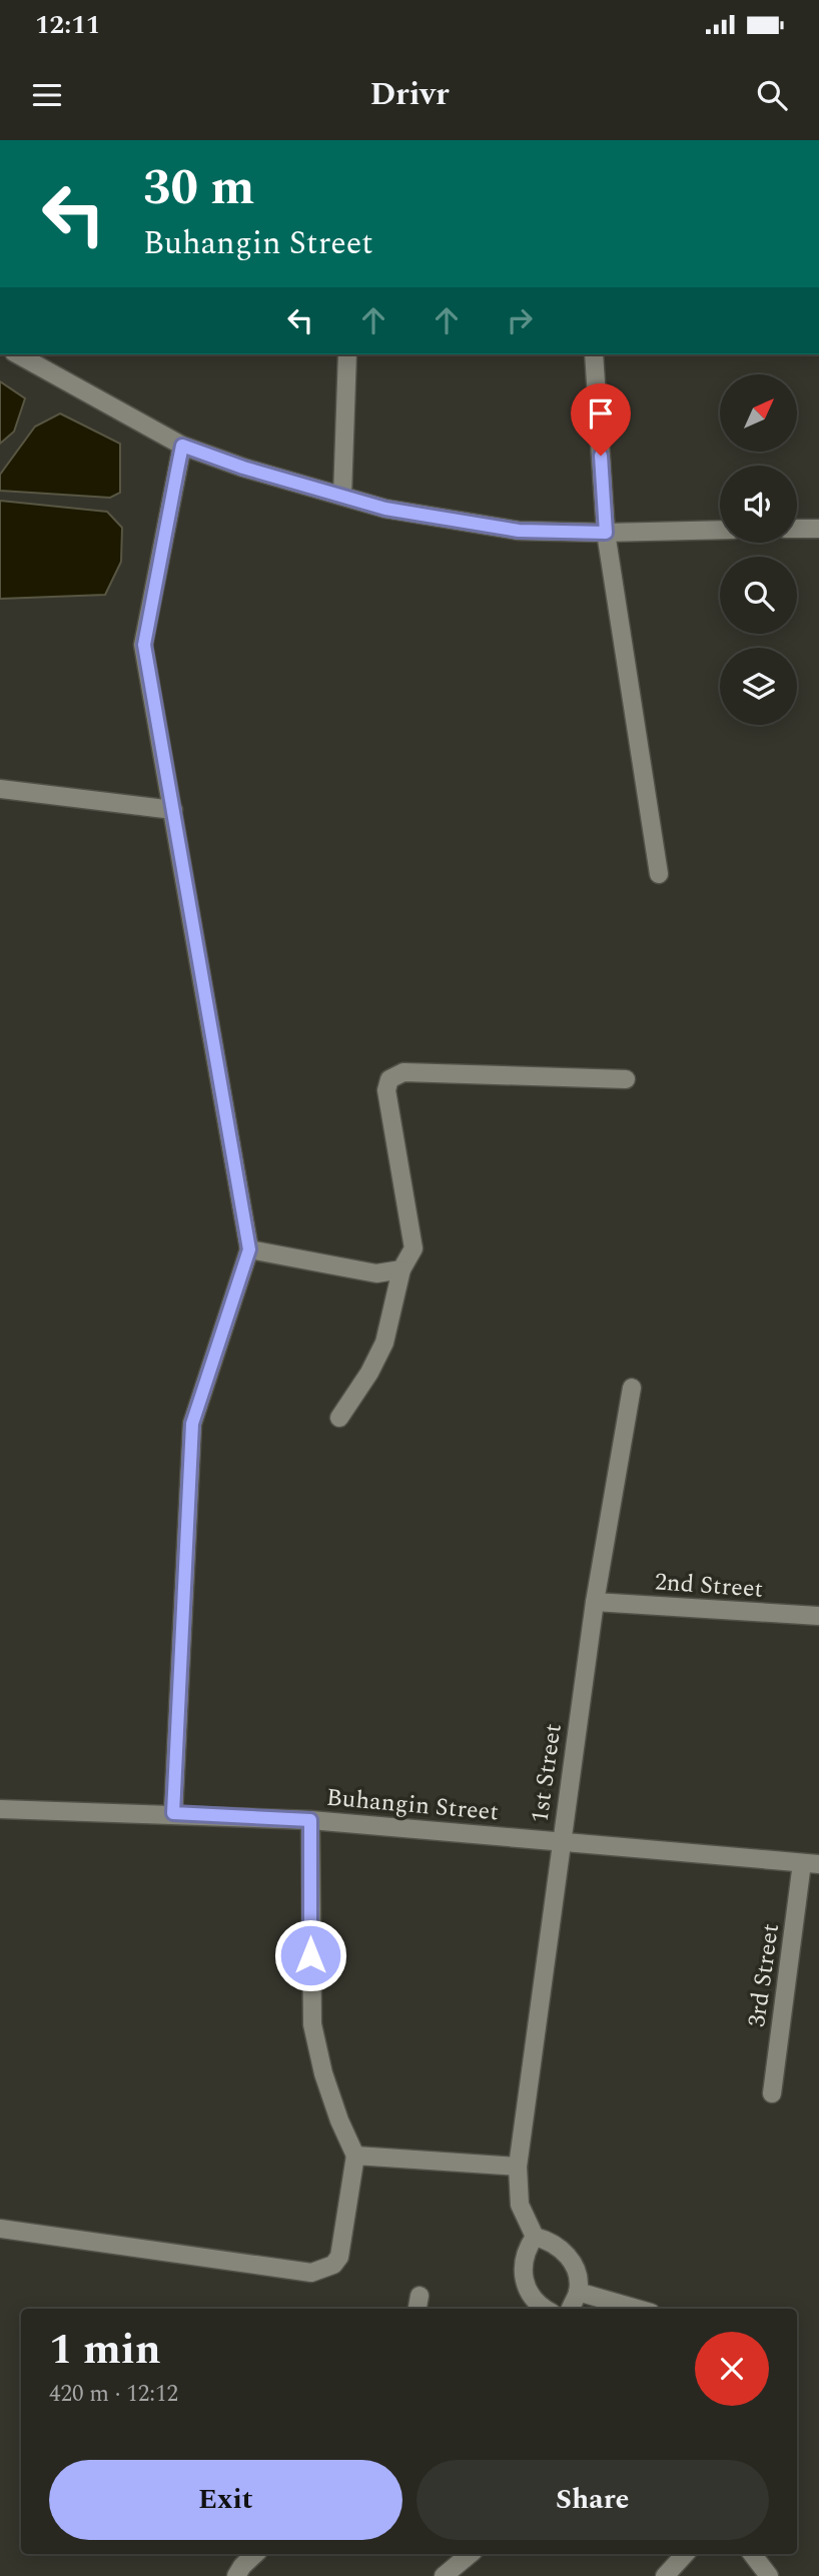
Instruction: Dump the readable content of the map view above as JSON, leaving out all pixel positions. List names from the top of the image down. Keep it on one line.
{"streets":{"street":["2nd Street","1st Street","Buhangin Street","3rd Street"]},"crossings":[["2nd Street","1st Street"],["1st Street","Buhangin Street"],["Buhangin Street","3rd Street"]],"north":"top right","page":{"status":"12:11","header":"Drivr","turn":["30 m","Buhangin Street"],"heading":["1 min","420 m · 12:12"],"buttons":["Exit","Share"]}}
